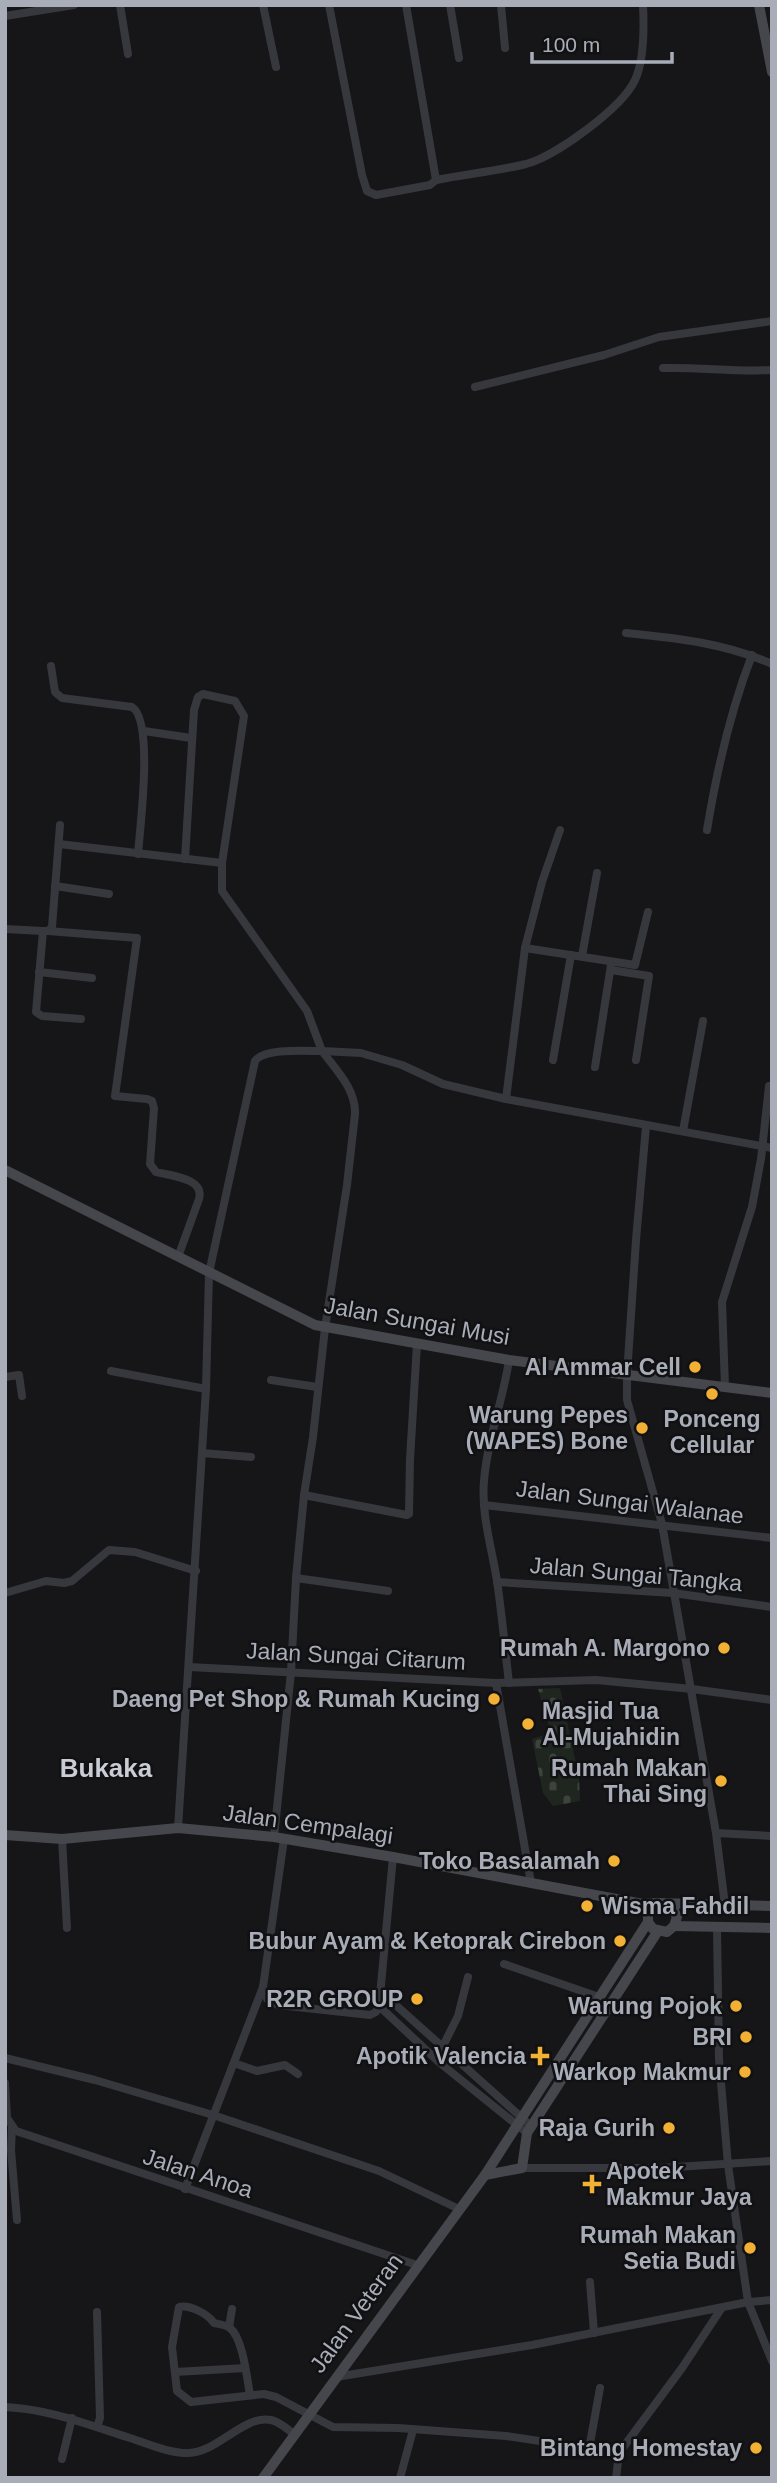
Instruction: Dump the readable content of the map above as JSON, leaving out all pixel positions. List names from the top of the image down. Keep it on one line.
{"streets":{"street":["Jalan Sungai Musi","Jalan Sungai Walanae","Jalan Sungai Tangka","Jalan Sungai Citarum","Jalan Cempalagi","Jalan Anoa","Jalan Veteran"]},"crossings":[["Jalan Cempalagi","Jalan Veteran"],["Jalan Anoa","Jalan Veteran"]],"districts":["Bukaka"],"places":{"other":["Al Ammar Cell","Ponceng Cellular","Warung Pepes (WAPES) Bone","Rumah A. Margono","Daeng Pet Shop & Rumah Kucing","Masjid Tua Al-Mujahidin","Rumah Makan Thai Sing","Toko Basalamah","Wisma Fahdil","Bubur Ayam & Ketoprak Cirebon","R2R GROUP","Warung Pojok","BRI","Warkop Makmur","Raja Gurih","Rumah Makan Setia Budi","Bintang Homestay"],"health":["Apotik Valencia","Apotek Makmur Jaya"]},"scale_bar":"100 m"}
